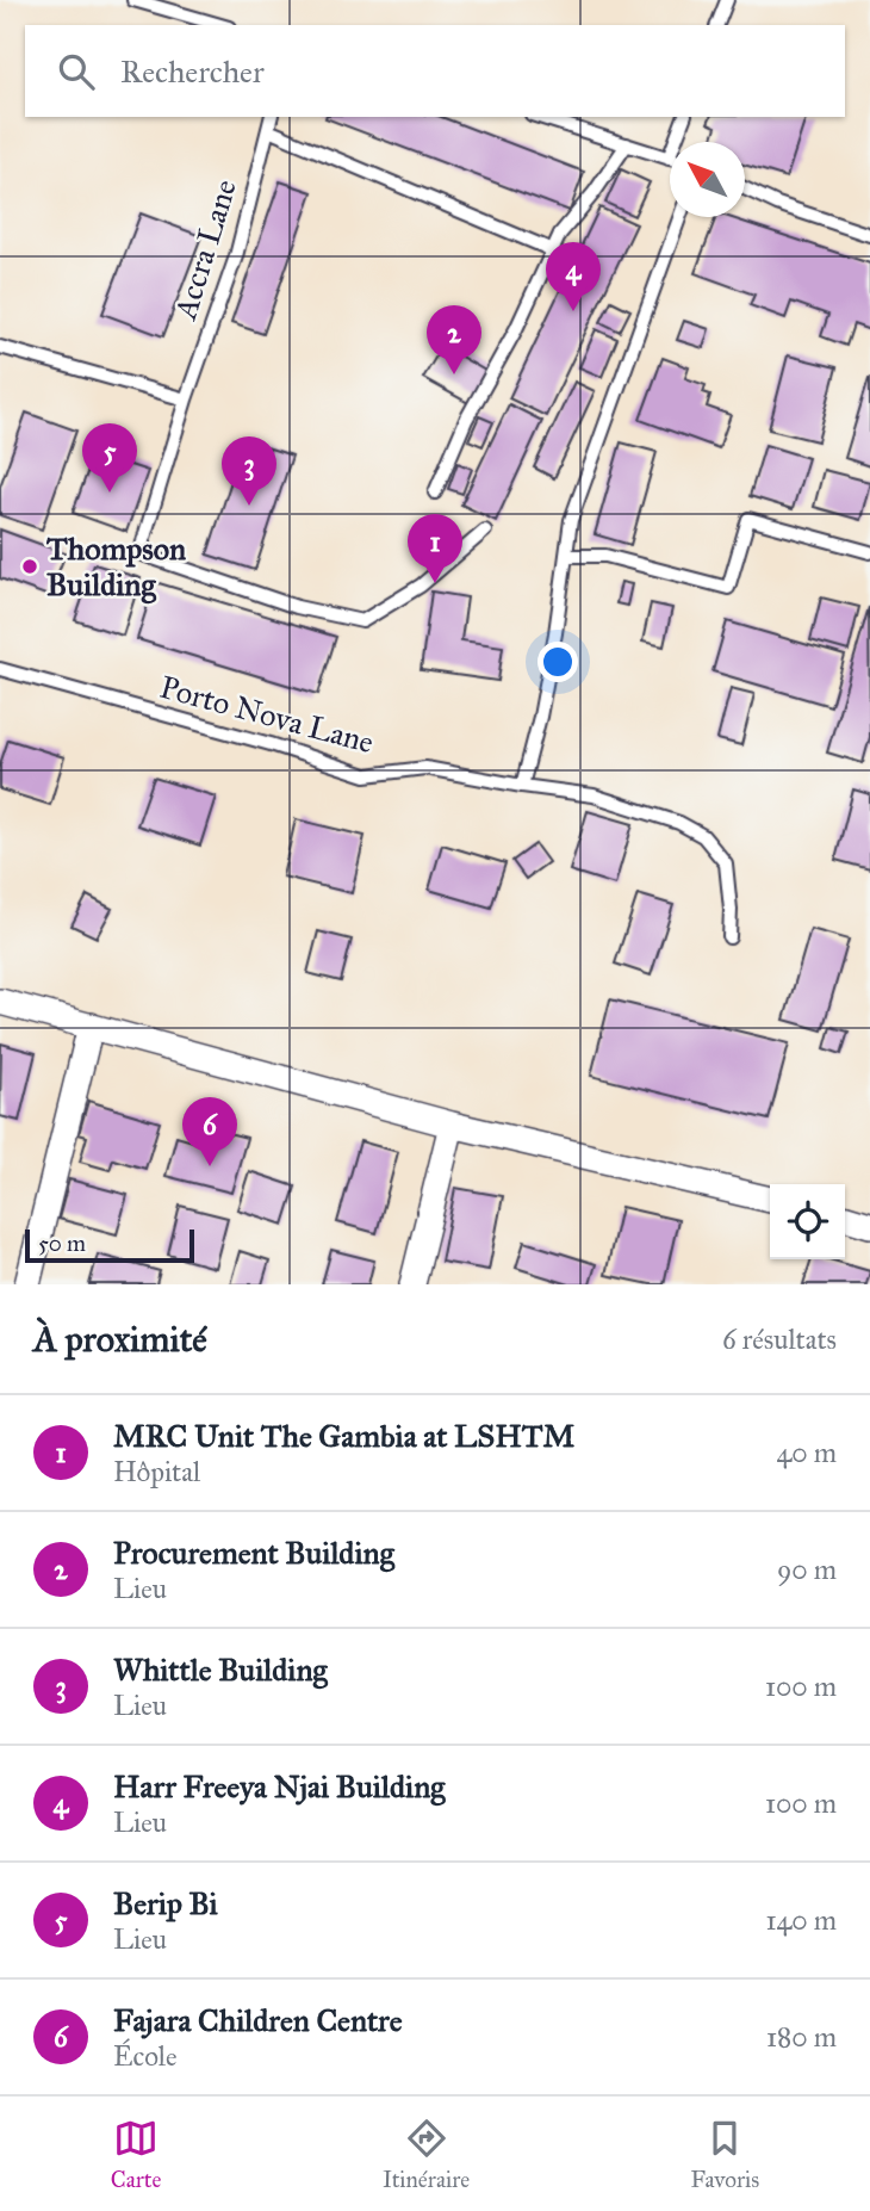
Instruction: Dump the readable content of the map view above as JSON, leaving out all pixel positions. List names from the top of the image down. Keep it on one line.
{"streets":{"lane":["Accra Lane","Porto Nova Lane"]},"places":["Thompson Building"],"scale_bar":"50 m","north":"top left","page":{"search":"Rechercher","pins":["4","2","5","3","1","6"],"scale":"50 m","heading":["À proximité","6 résultats"],"list":[{"mark":"1","name":"MRC Unit The Gambia at LSHTM","note":"Hôpital","value":"40 m"},{"mark":"2","name":"Procurement Building","note":"Lieu","value":"90 m"},{"mark":"3","name":"Whittle Building","note":"Lieu","value":"100 m"},{"mark":"4","name":"Harr Freeya Njai Building","note":"Lieu","value":"100 m"},{"mark":"5","name":"Berip Bi","note":"Lieu","value":"140 m"},{"mark":"6","name":"Fajara Children Centre","note":"École","value":"180 m"}],"nav":["Carte","Itinéraire","Favoris"]}}
